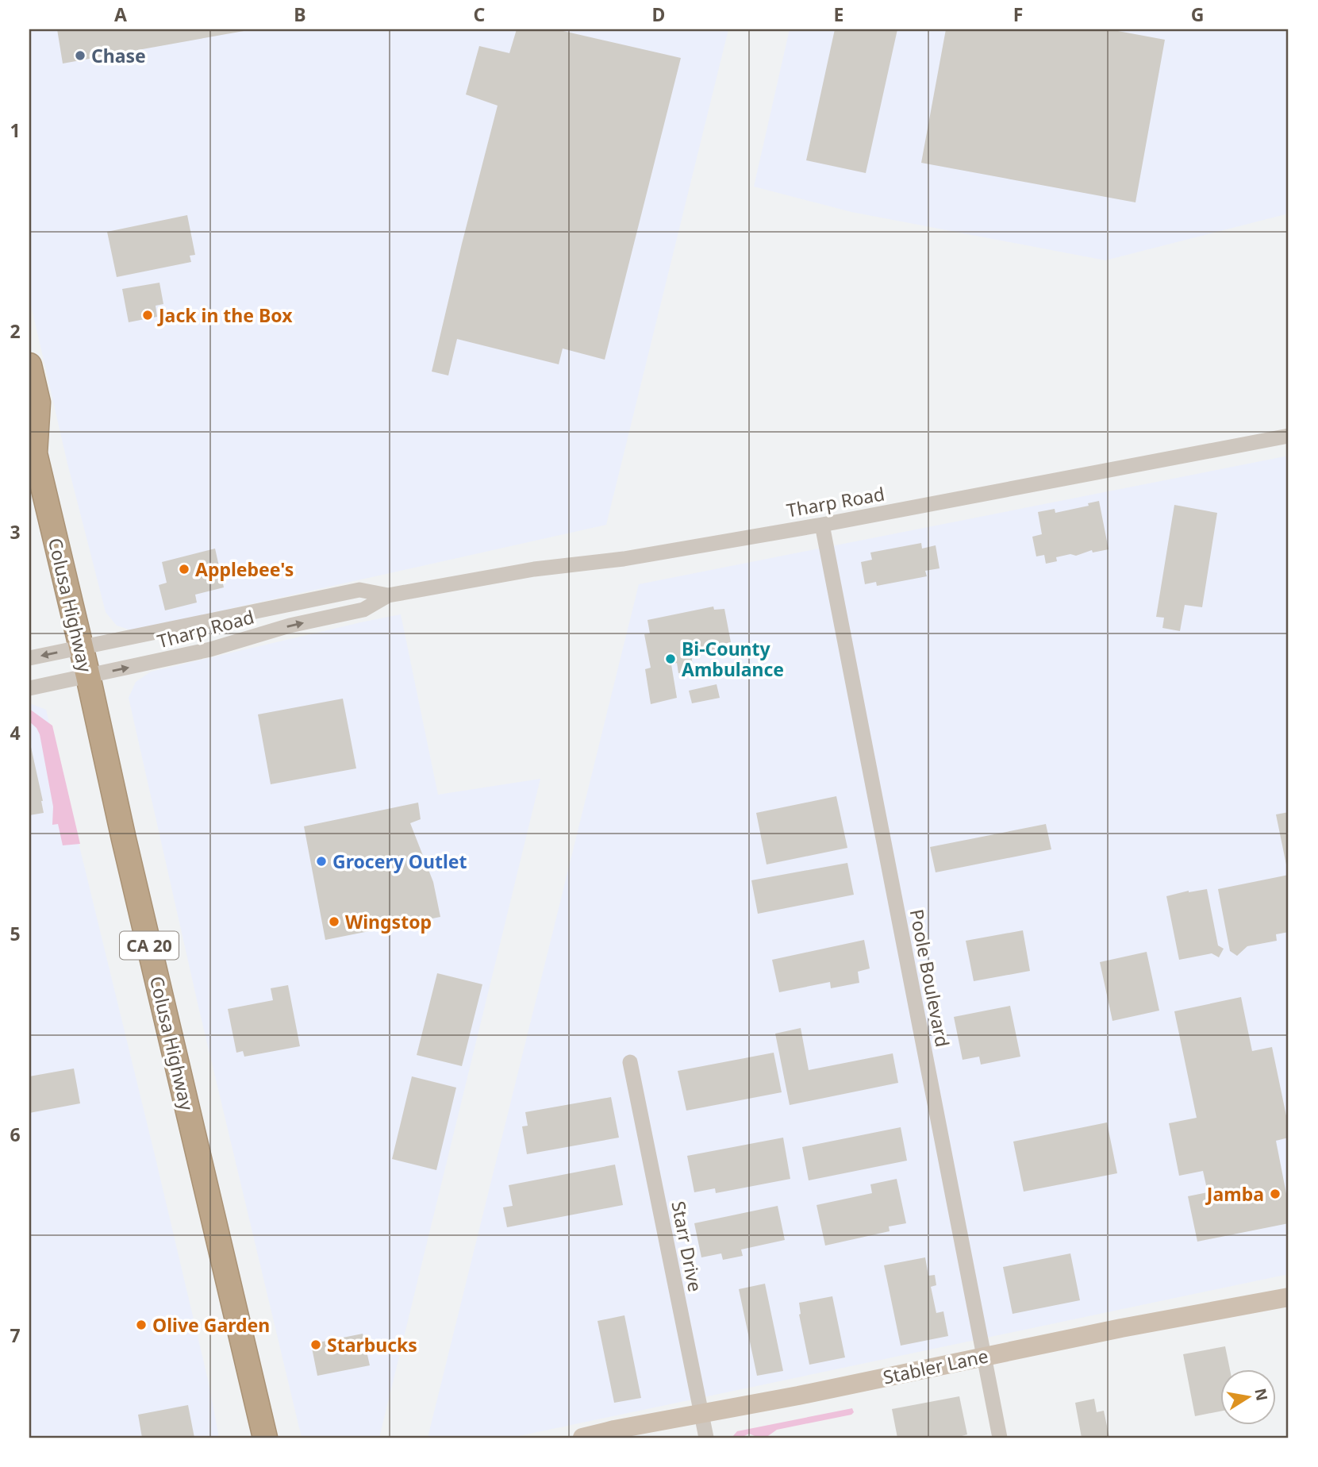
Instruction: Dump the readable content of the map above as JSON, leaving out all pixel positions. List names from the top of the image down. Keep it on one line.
{"streets":{"highway":["Colusa Highway","CA 20"],"main road":["Stabler Lane"],"street":["Tharp Road","Poole Boulevard","Starr Drive"]},"crossings":[["Tharp Road","Colusa Highway"],["Tharp Road","Poole Boulevard"],["Poole Boulevard","Stabler Lane"],["Starr Drive","Stabler Lane"]],"places":["Chase","Jack in the Box","Applebee's","Bi-County Ambulance","Grocery Outlet","Wingstop","Jamba","Olive Garden","Starbucks"],"north":"right","grid":{"columns":["A","B","C","D","E","F","G"],"rows":["1","2","3","4","5","6","7"]}}
